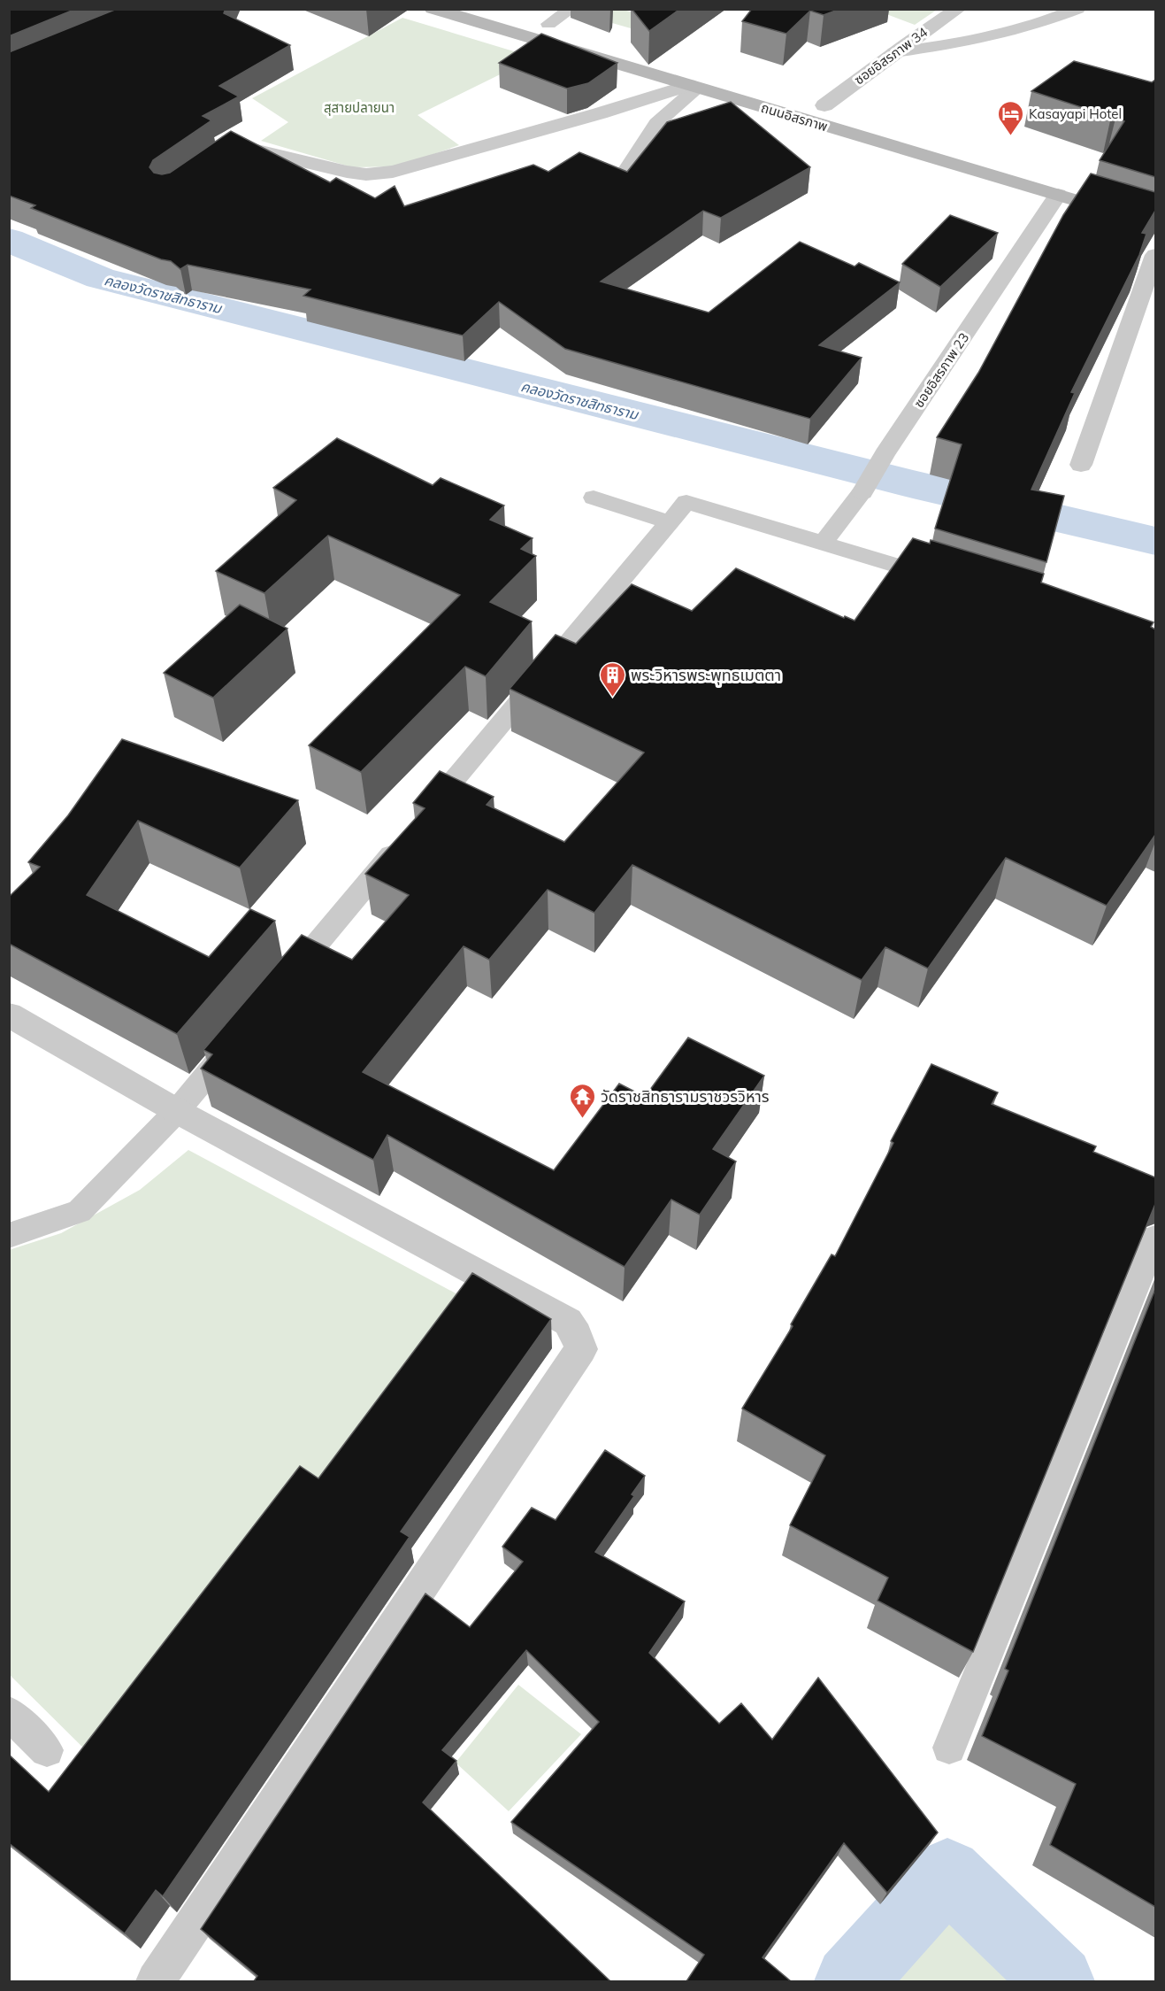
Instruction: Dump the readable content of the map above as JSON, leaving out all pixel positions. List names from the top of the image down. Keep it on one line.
{"streets":{"main road":["ถนนอิสรภาพ"],"street":["ซอยอิสรภาพ 34","ซอยอิสรภาพ 23"]},"crossings":[["ถนนอิสรภาพ","ซอยอิสรภาพ 23"]],"water":["คลองวัดราชสิทธาราม"],"parks":["สุสายปลายนา"],"places":{"hotel":["Kasayapi Hotel"],"building":["พระวิหารพระพุทธเมตตา"],"temple":["วัดราชสิทธารามราชวรวิหาร"]}}
